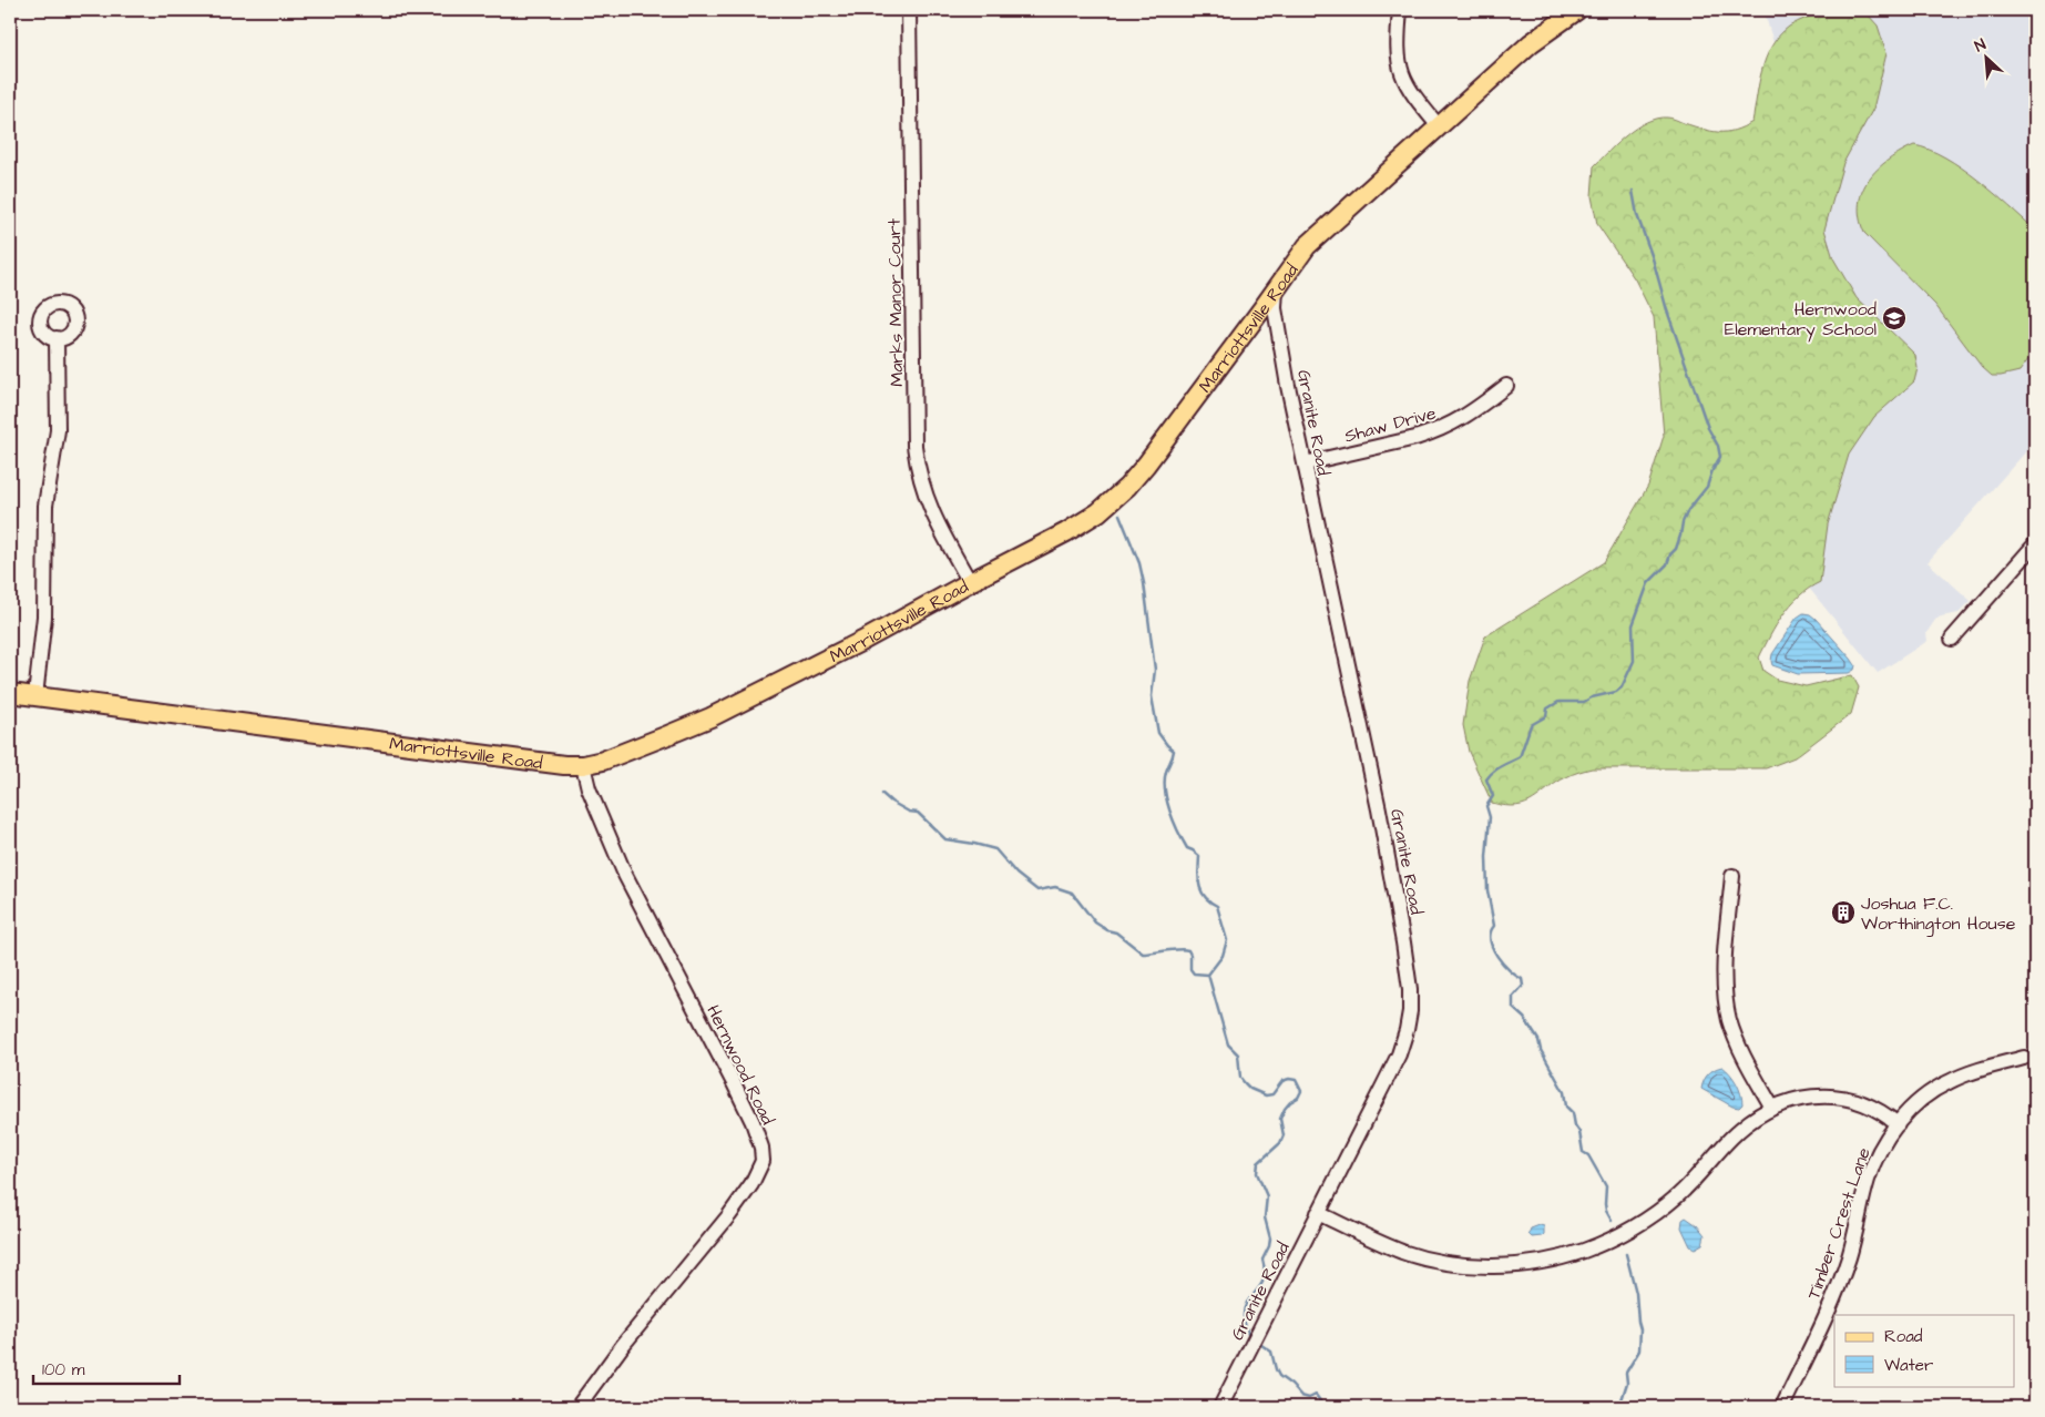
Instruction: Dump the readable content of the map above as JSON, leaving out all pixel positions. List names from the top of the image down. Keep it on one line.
{"streets":{"main road":["Marriottsville Road"],"street":["Marks Manor Court","Granite Road","Shaw Drive","Hernwood Road","Timber Crest Lane"]},"crossings":[["Marks Manor Court","Marriottsville Road"],["Marriottsville Road","Granite Road"],["Marriottsville Road","Hernwood Road"],["Granite Road","Shaw Drive"]],"places":{"school or university":["Hernwood Elementary School"],"building":["Joshua F.C. Worthington House"]},"legend":["Road","Water"],"scale_bar":"100 m","north":"top left"}
